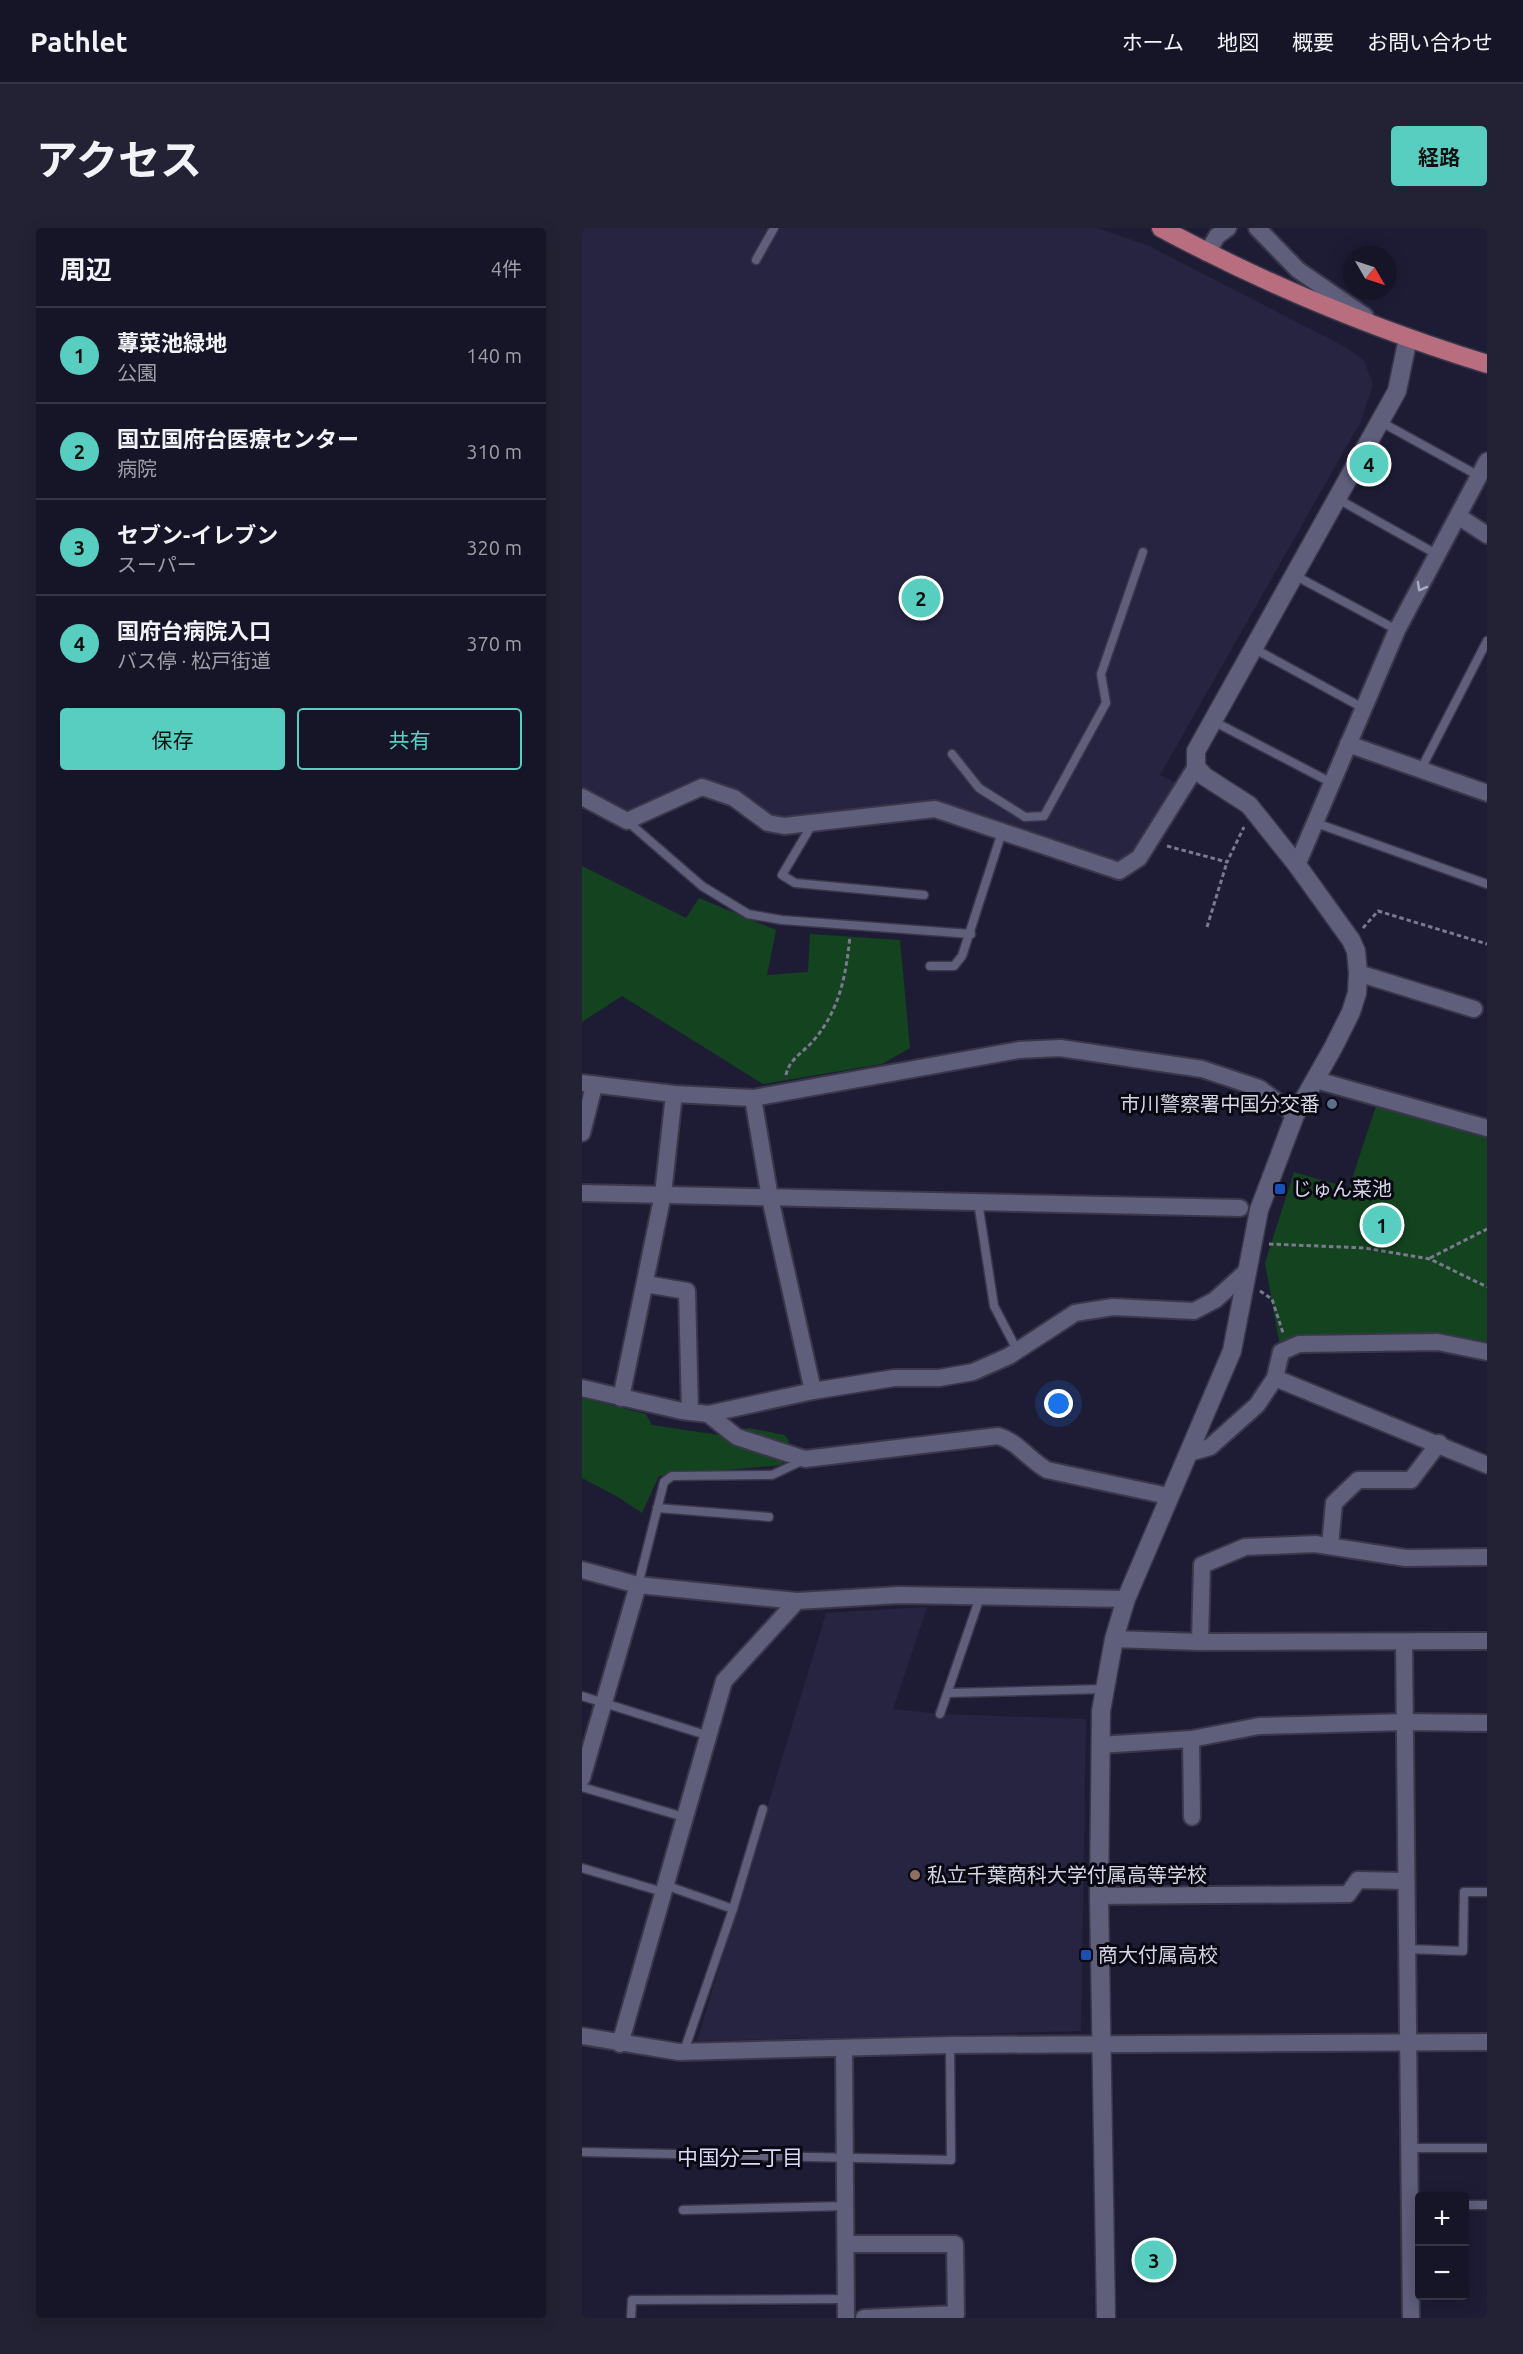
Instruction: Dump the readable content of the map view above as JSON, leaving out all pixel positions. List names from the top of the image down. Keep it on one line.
{"districts":["中国分二丁目"],"places":{"other":["市川警察署中国分交番","私立千葉商科大学付属高等学校"],"transit":["じゅん菜池","商大付属高校"]},"north":"bottom right","page":{"header":"Pathlet","nav":["ホーム","地図","概要","お問い合わせ"],"title":"アクセス","buttons":["経路",["保存","共有"]],"heading":["周辺","4件"],"list":[{"mark":"1","name":"蓴菜池緑地","note":"公園","value":"140 m"},{"mark":"2","name":"国立国府台医療センター","note":"病院","value":"310 m"},{"mark":"3","name":"セブン-イレブン","note":"スーパー","value":"320 m"},{"mark":"4","name":"国府台病院入口","note":"バス停 · 松戸街道","value":"370 m"}],"pins":["4","2","1","3"],"map_buttons":["+","−"]}}
